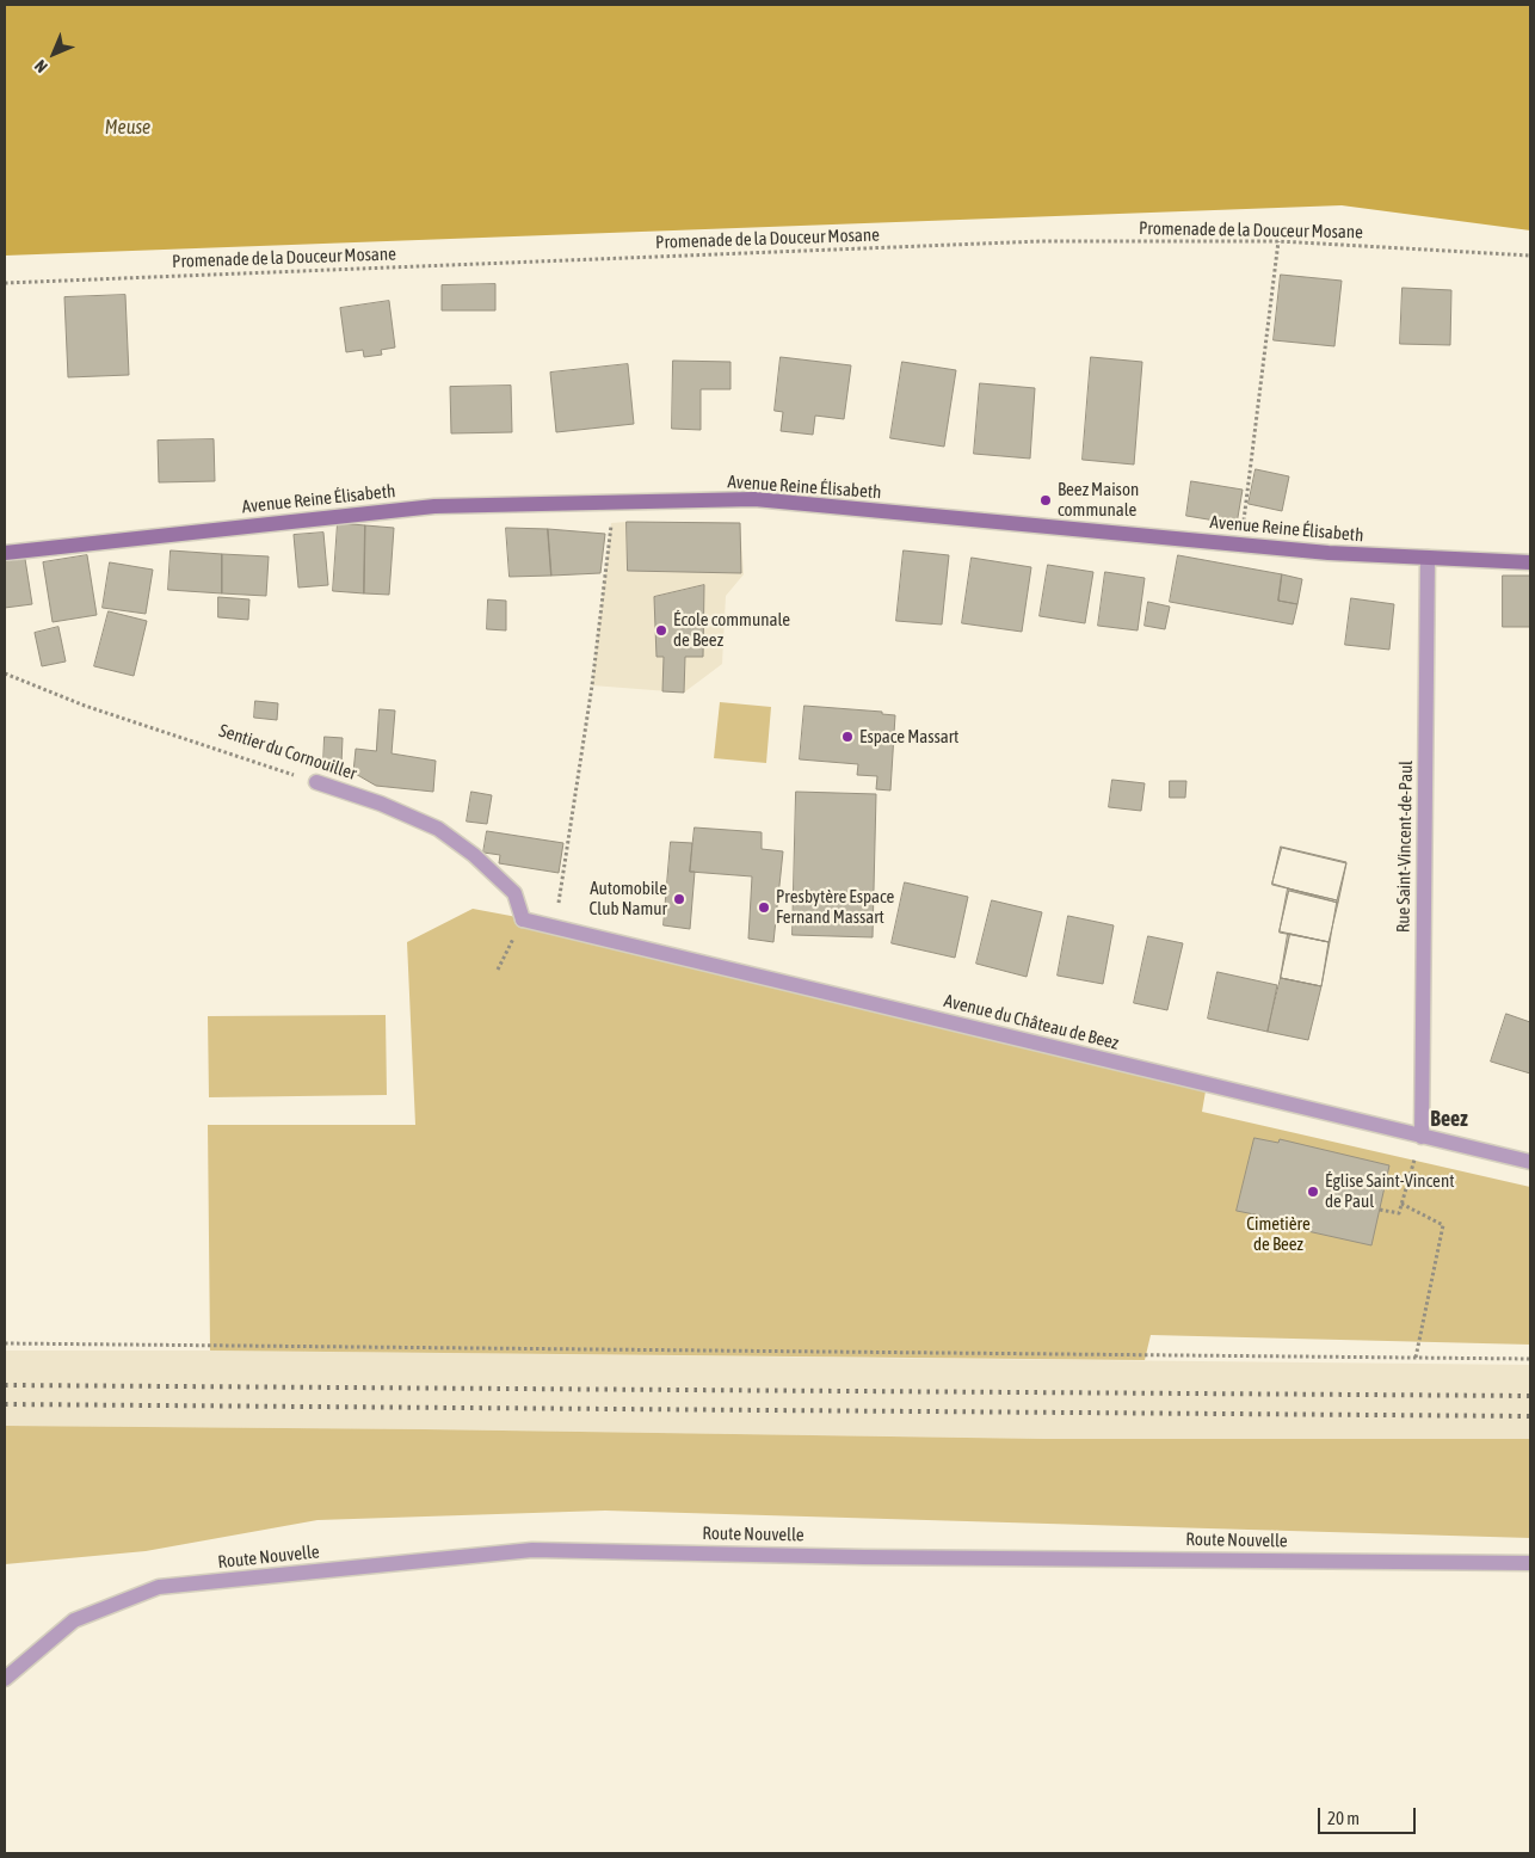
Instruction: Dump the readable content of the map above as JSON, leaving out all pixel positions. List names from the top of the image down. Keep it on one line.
{"streets":{"main road":["Avenue Reine Élisabeth"],"street":["Sentier du Cornouiller","Rue Saint-Vincent-de-Paul","Avenue du Château de Beez","Route Nouvelle"],"path":["Promenade de la Douceur Mosane"]},"crossings":[["Avenue Reine Élisabeth","Rue Saint-Vincent-de-Paul"],["Sentier du Cornouiller","Avenue du Château de Beez"],["Rue Saint-Vincent-de-Paul","Avenue du Château de Beez"]],"districts":["Beez"],"water":["Meuse"],"parks":["Cimetière de Beez"],"places":["Beez Maison communale","École communale de Beez","Espace Massart","Automobile Club Namur","Presbytère Espace Fernand Massart","Église Saint-Vincent de Paul"],"scale_bar":"20 m","north":"bottom left"}
